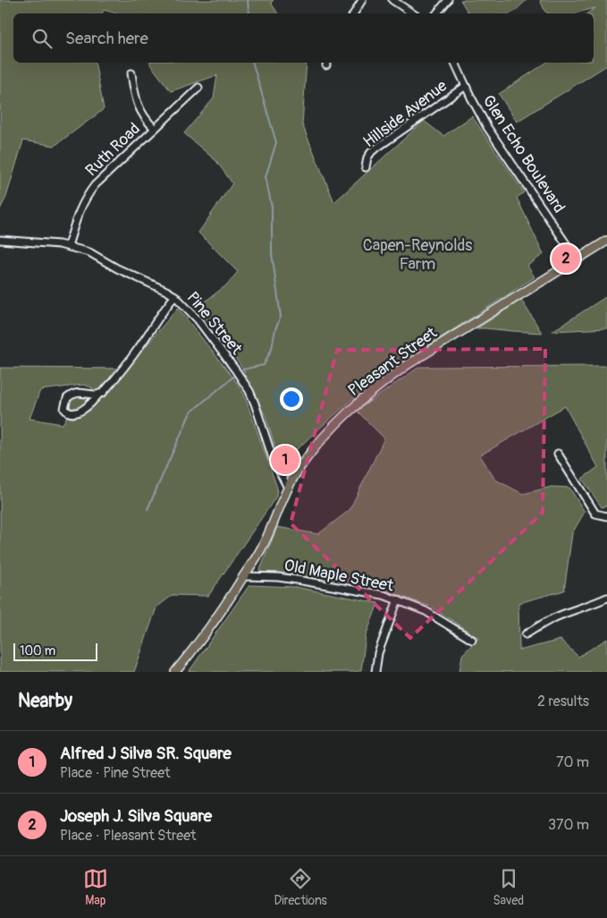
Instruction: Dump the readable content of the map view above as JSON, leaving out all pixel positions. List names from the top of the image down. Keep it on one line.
{"streets":{"main road":["Pleasant Street"],"street":["Hillside Avenue","Ruth Road","Glen Echo Boulevard","Pine Street","Old Maple Street"]},"crossings":[["Hillside Avenue","Glen Echo Boulevard"],["Ruth Road","Pine Street"],["Glen Echo Boulevard","Pleasant Street"],["Pine Street","Pleasant Street"],["Pleasant Street","Old Maple Street"]],"parks":["Capen-Reynolds Farm"],"scale_bar":"100 m","page":{"search":"Search here","pins":["2","1"],"scale":"100 m","heading":["Nearby","2 results"],"list":[{"mark":"1","name":"Alfred J Silva SR. Square","note":"Place · Pine Street","value":"70 m"},{"mark":"2","name":"Joseph J. Silva Square","note":"Place · Pleasant Street","value":"370 m"}],"nav":["Map","Directions","Saved"]}}
